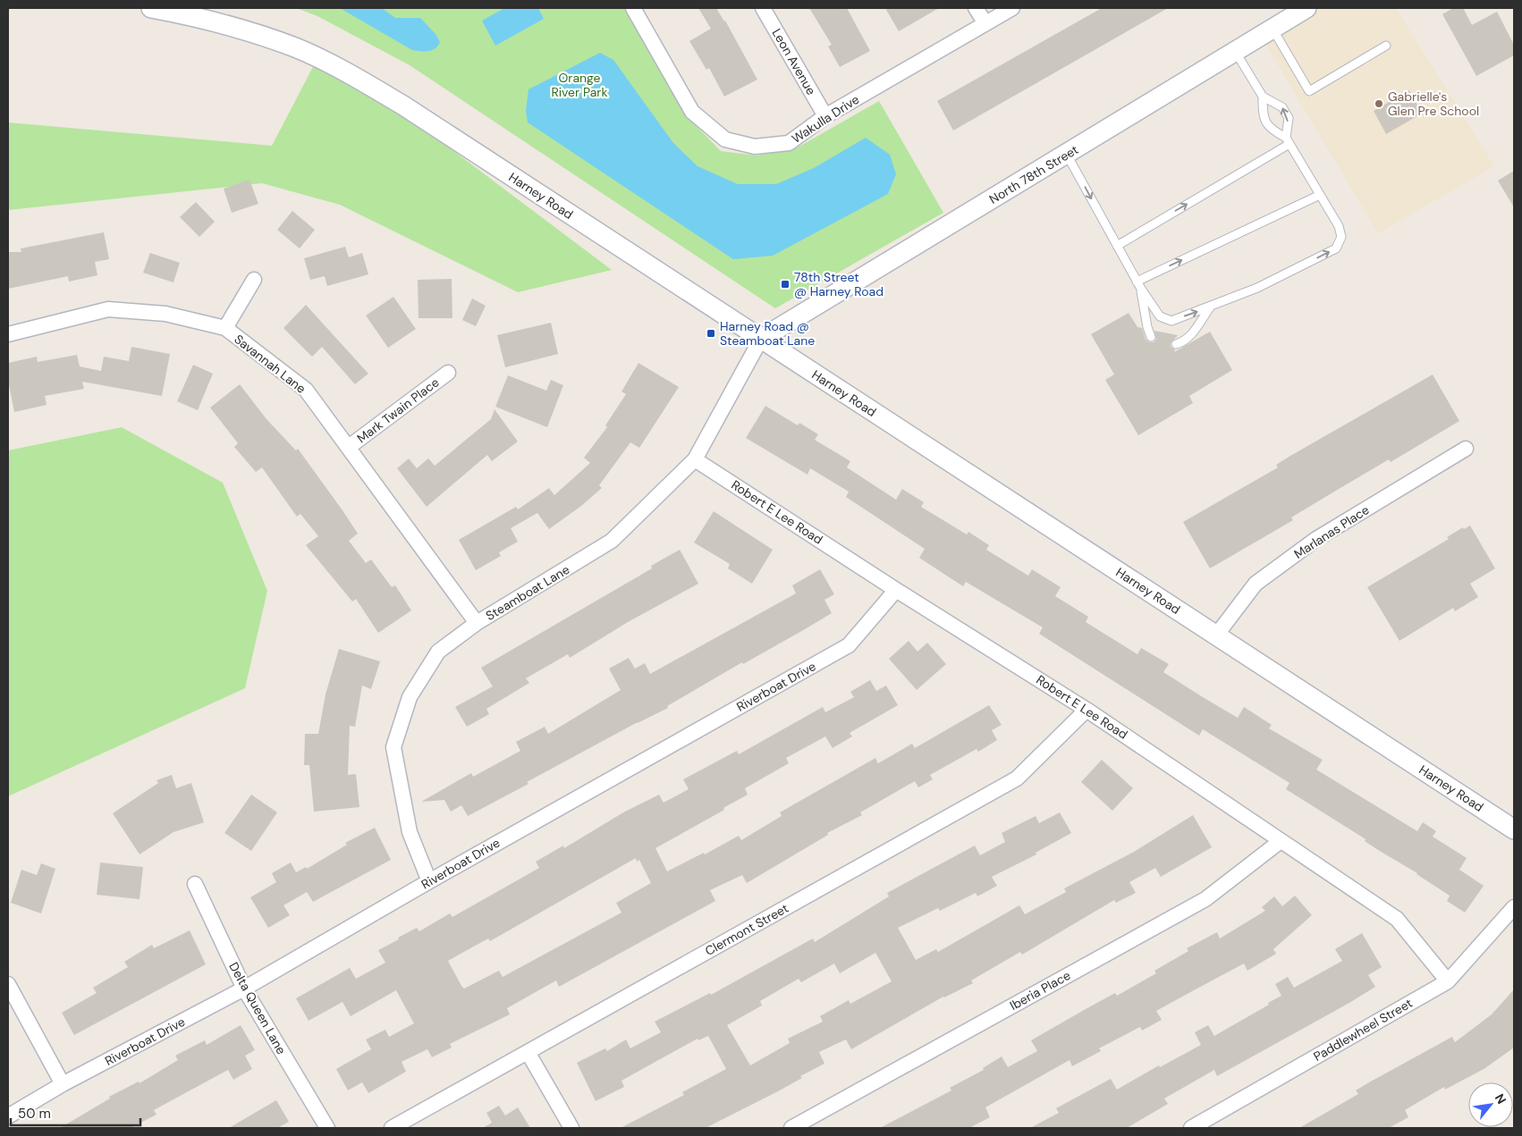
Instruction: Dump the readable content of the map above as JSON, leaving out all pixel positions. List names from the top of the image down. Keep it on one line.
{"streets":{"street":["Leon Avenue","Wakulla Drive","North 78th Street","Harney Road","Savannah Lane","Mark Twain Place","Robert E Lee Road","Marlanas Place","Steamboat Lane","Riverboat Drive","Clermont Street","Iberia Place","Delta Queen Lane","Paddlewheel Street"]},"crossings":[["Leon Avenue","Wakulla Drive"],["North 78th Street","Harney Road"],["North 78th Street","Steamboat Lane"],["Harney Road","Marlanas Place"],["Harney Road","Steamboat Lane"],["Savannah Lane","Mark Twain Place"],["Savannah Lane","Steamboat Lane"],["Robert E Lee Road","Steamboat Lane"],["Robert E Lee Road","Riverboat Drive"],["Robert E Lee Road","Clermont Street"],["Robert E Lee Road","Iberia Place"],["Robert E Lee Road","Paddlewheel Street"],["Steamboat Lane","Riverboat Drive"],["Riverboat Drive","Delta Queen Lane"]],"parks":["Orange River Park"],"places":{"other":["Gabrielle's Glen Pre School"],"transit":["78th Street @ Harney Road","Harney Road @ Steamboat Lane"]},"scale_bar":"50 m","north":"top right"}
